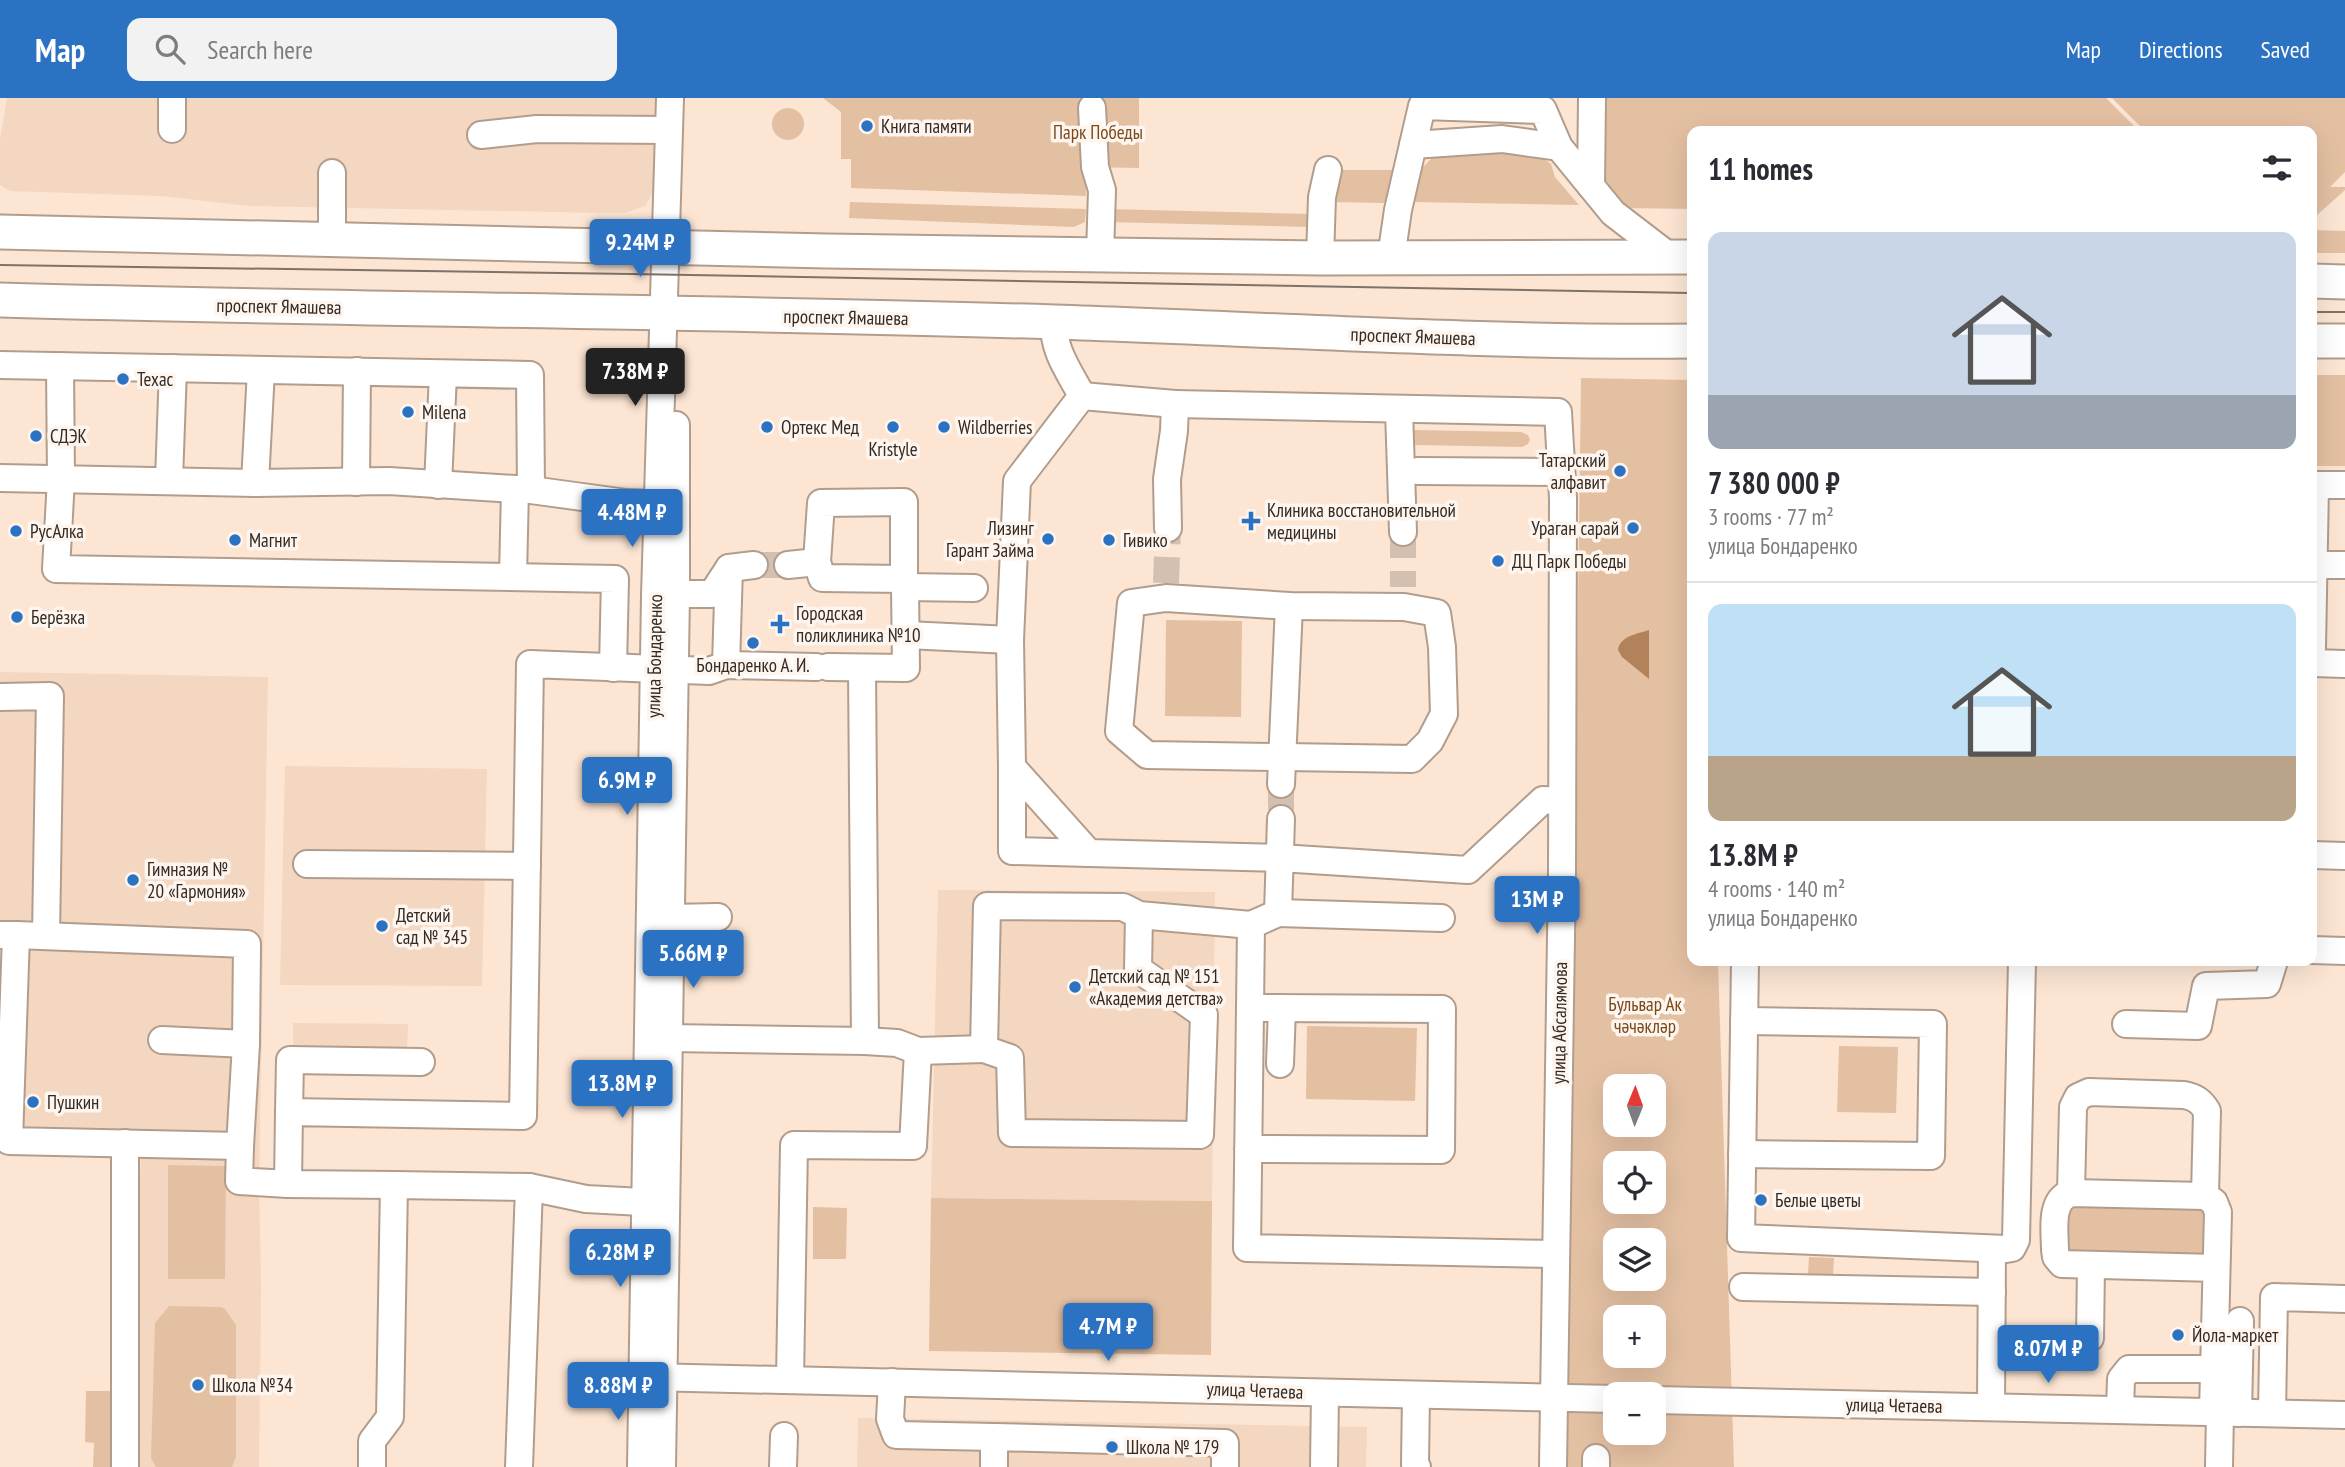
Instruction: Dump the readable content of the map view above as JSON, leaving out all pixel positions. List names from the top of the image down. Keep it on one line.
{"streets":{"main road":["проспект Ямашева"],"street":["улица Бондаренко","улица Абсалямова","улица Четаева"]},"crossings":[["проспект Ямашева","улица Бондаренко"],["улица Бондаренко","улица Четаева"],["улица Абсалямова","улица Четаева"]],"parks":["Парк Победы","Бульвар Ак чәчәкләр"],"places":{"other":["Книга памяти","Техас","Milena","Ортекс Мед","Kristyle","Wildberries","СДЭК","Татарский алфавит","Ураган сарай","РусАлка","Лизинг Гарант Займа","Магнит","Гивико","ДЦ Парк Победы","Берёзка","Бондаренко А. И.","Гимназия № 20 «Гармония»","Детский сад № 345","Детский сад № 151 «Академия детства»","Пушкин","Белые цветы","Йола-маркет","Школа №34","Школа № 179"],"health":["Клиника восстановительной медицины","Городская поликлиника №10"]},"north":"top","page":{"header":"Map","search":"Search here","nav":["Map","Directions","Saved"],"heading":"11 homes","list":[{"name":"7 380 000 ₽","note":"3 rooms · 77 m² · улица Бондаренко"},{"name":"13.8M ₽","note":"4 rooms · 140 m² · улица Бондаренко"}],"price":["9.24M ₽","7.38M ₽","4.48M ₽","6.9M ₽","13M ₽","5.66M ₽","13.8M ₽","6.28M ₽","4.7M ₽","8.07M ₽","8.88M ₽"],"map_buttons":["+","−"]}}
